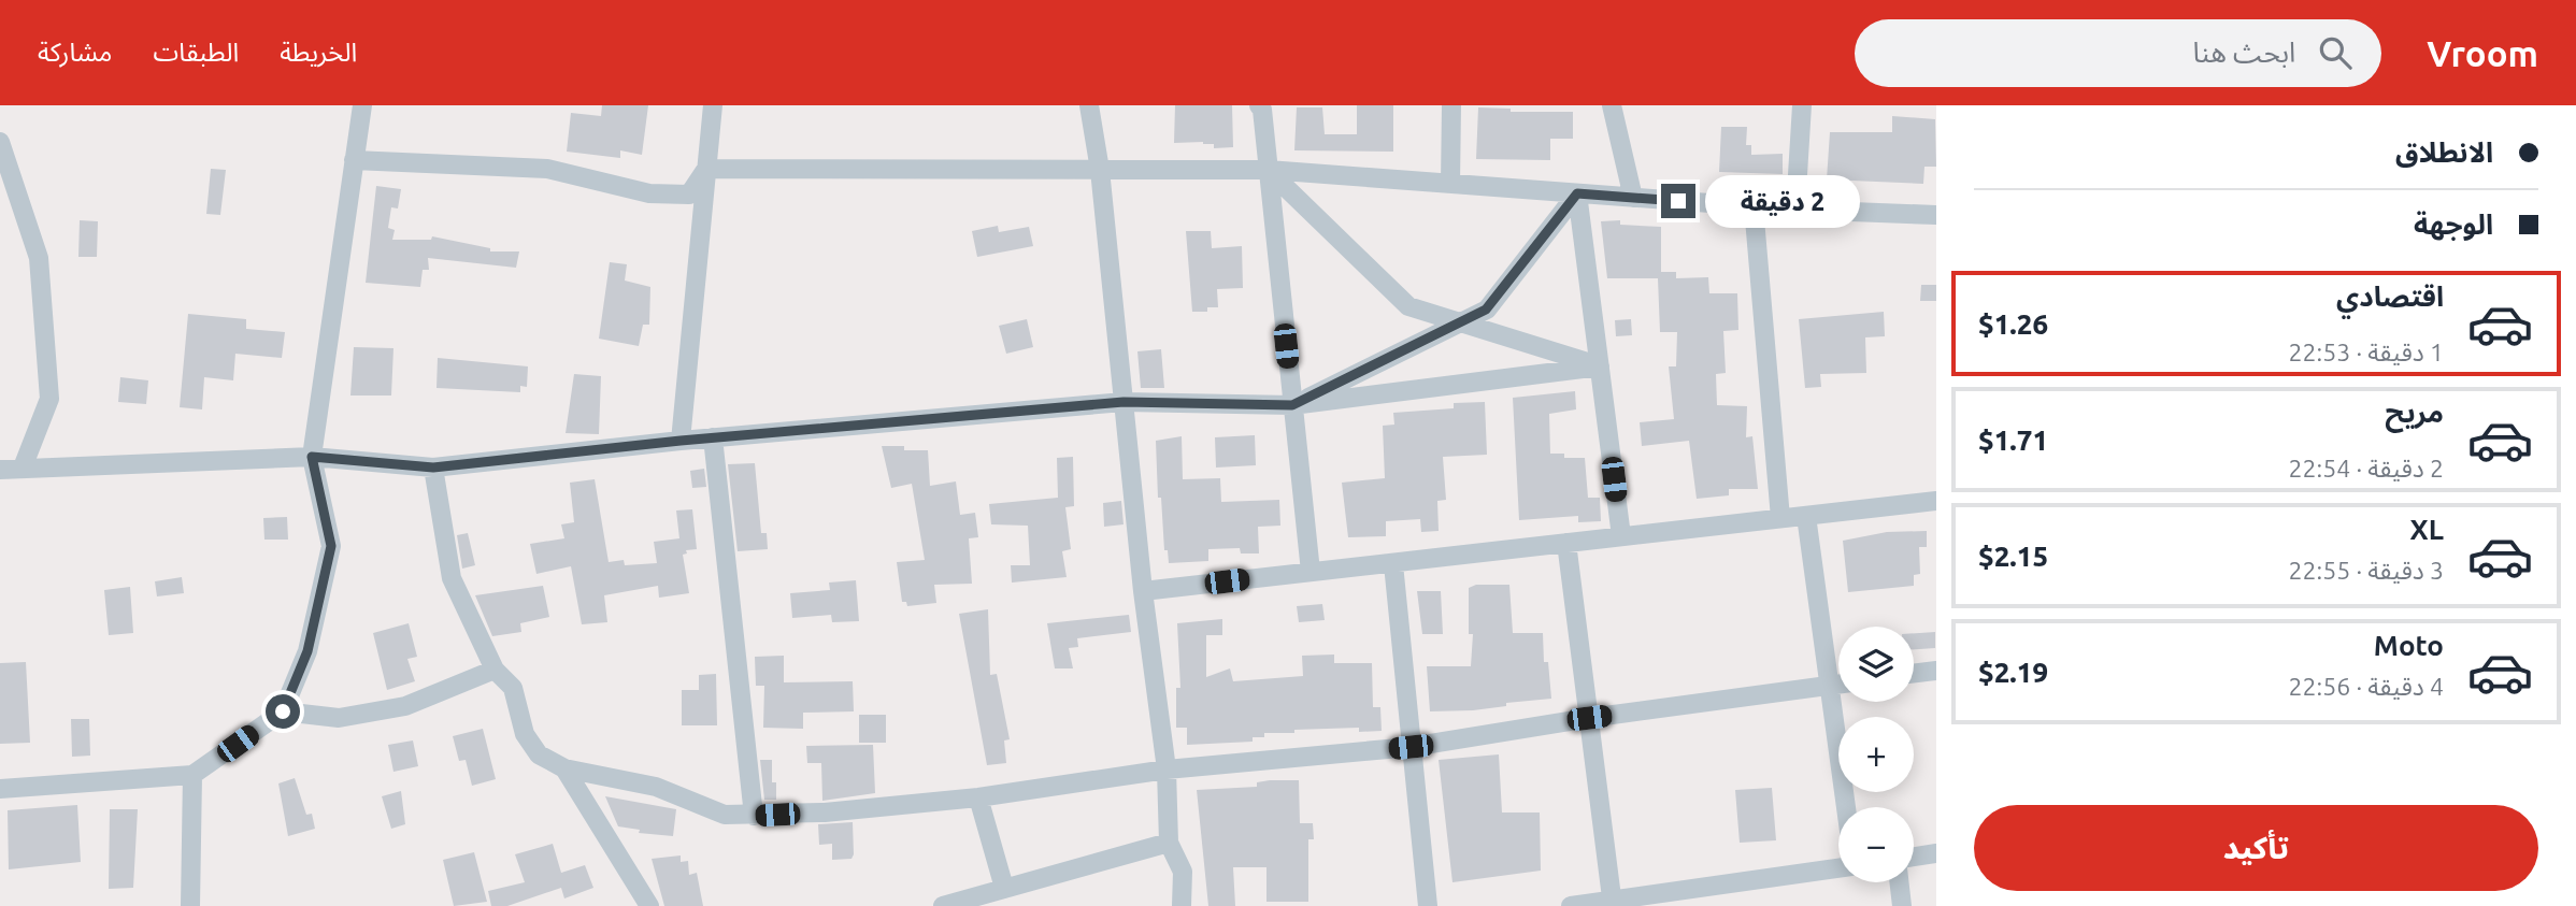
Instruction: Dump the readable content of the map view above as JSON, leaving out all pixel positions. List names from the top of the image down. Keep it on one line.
{"page":{"header":"Vroom","search":"ابحث هنا","nav":["الخريطة","الطبقات","مشاركة"],"banner":["الانطلاق","الوجهة"],"bubble":"2 دقيقة","list":[{"name":"اقتصادي","note":"1 دقيقة · 22:53","value":"$1.26"},{"name":"مريح","note":"2 دقيقة · 22:54","value":"$1.71"},{"name":"XL","note":"3 دقيقة · 22:55","value":"$2.15"},{"name":"Moto","note":"4 دقيقة · 22:56","value":"$2.19"}],"map_buttons":["+","−"],"buttons":"تأكيد"}}
